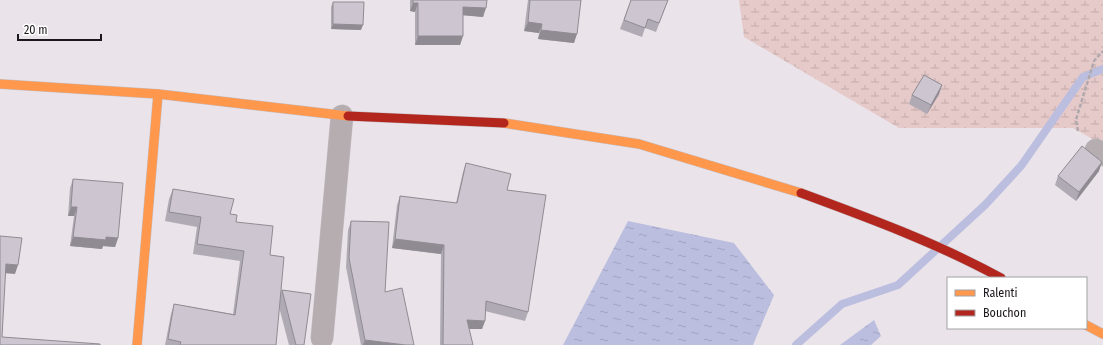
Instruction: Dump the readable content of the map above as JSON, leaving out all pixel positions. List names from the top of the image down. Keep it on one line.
{"legend":["Ralenti","Bouchon"],"scale_bar":"20 m"}
